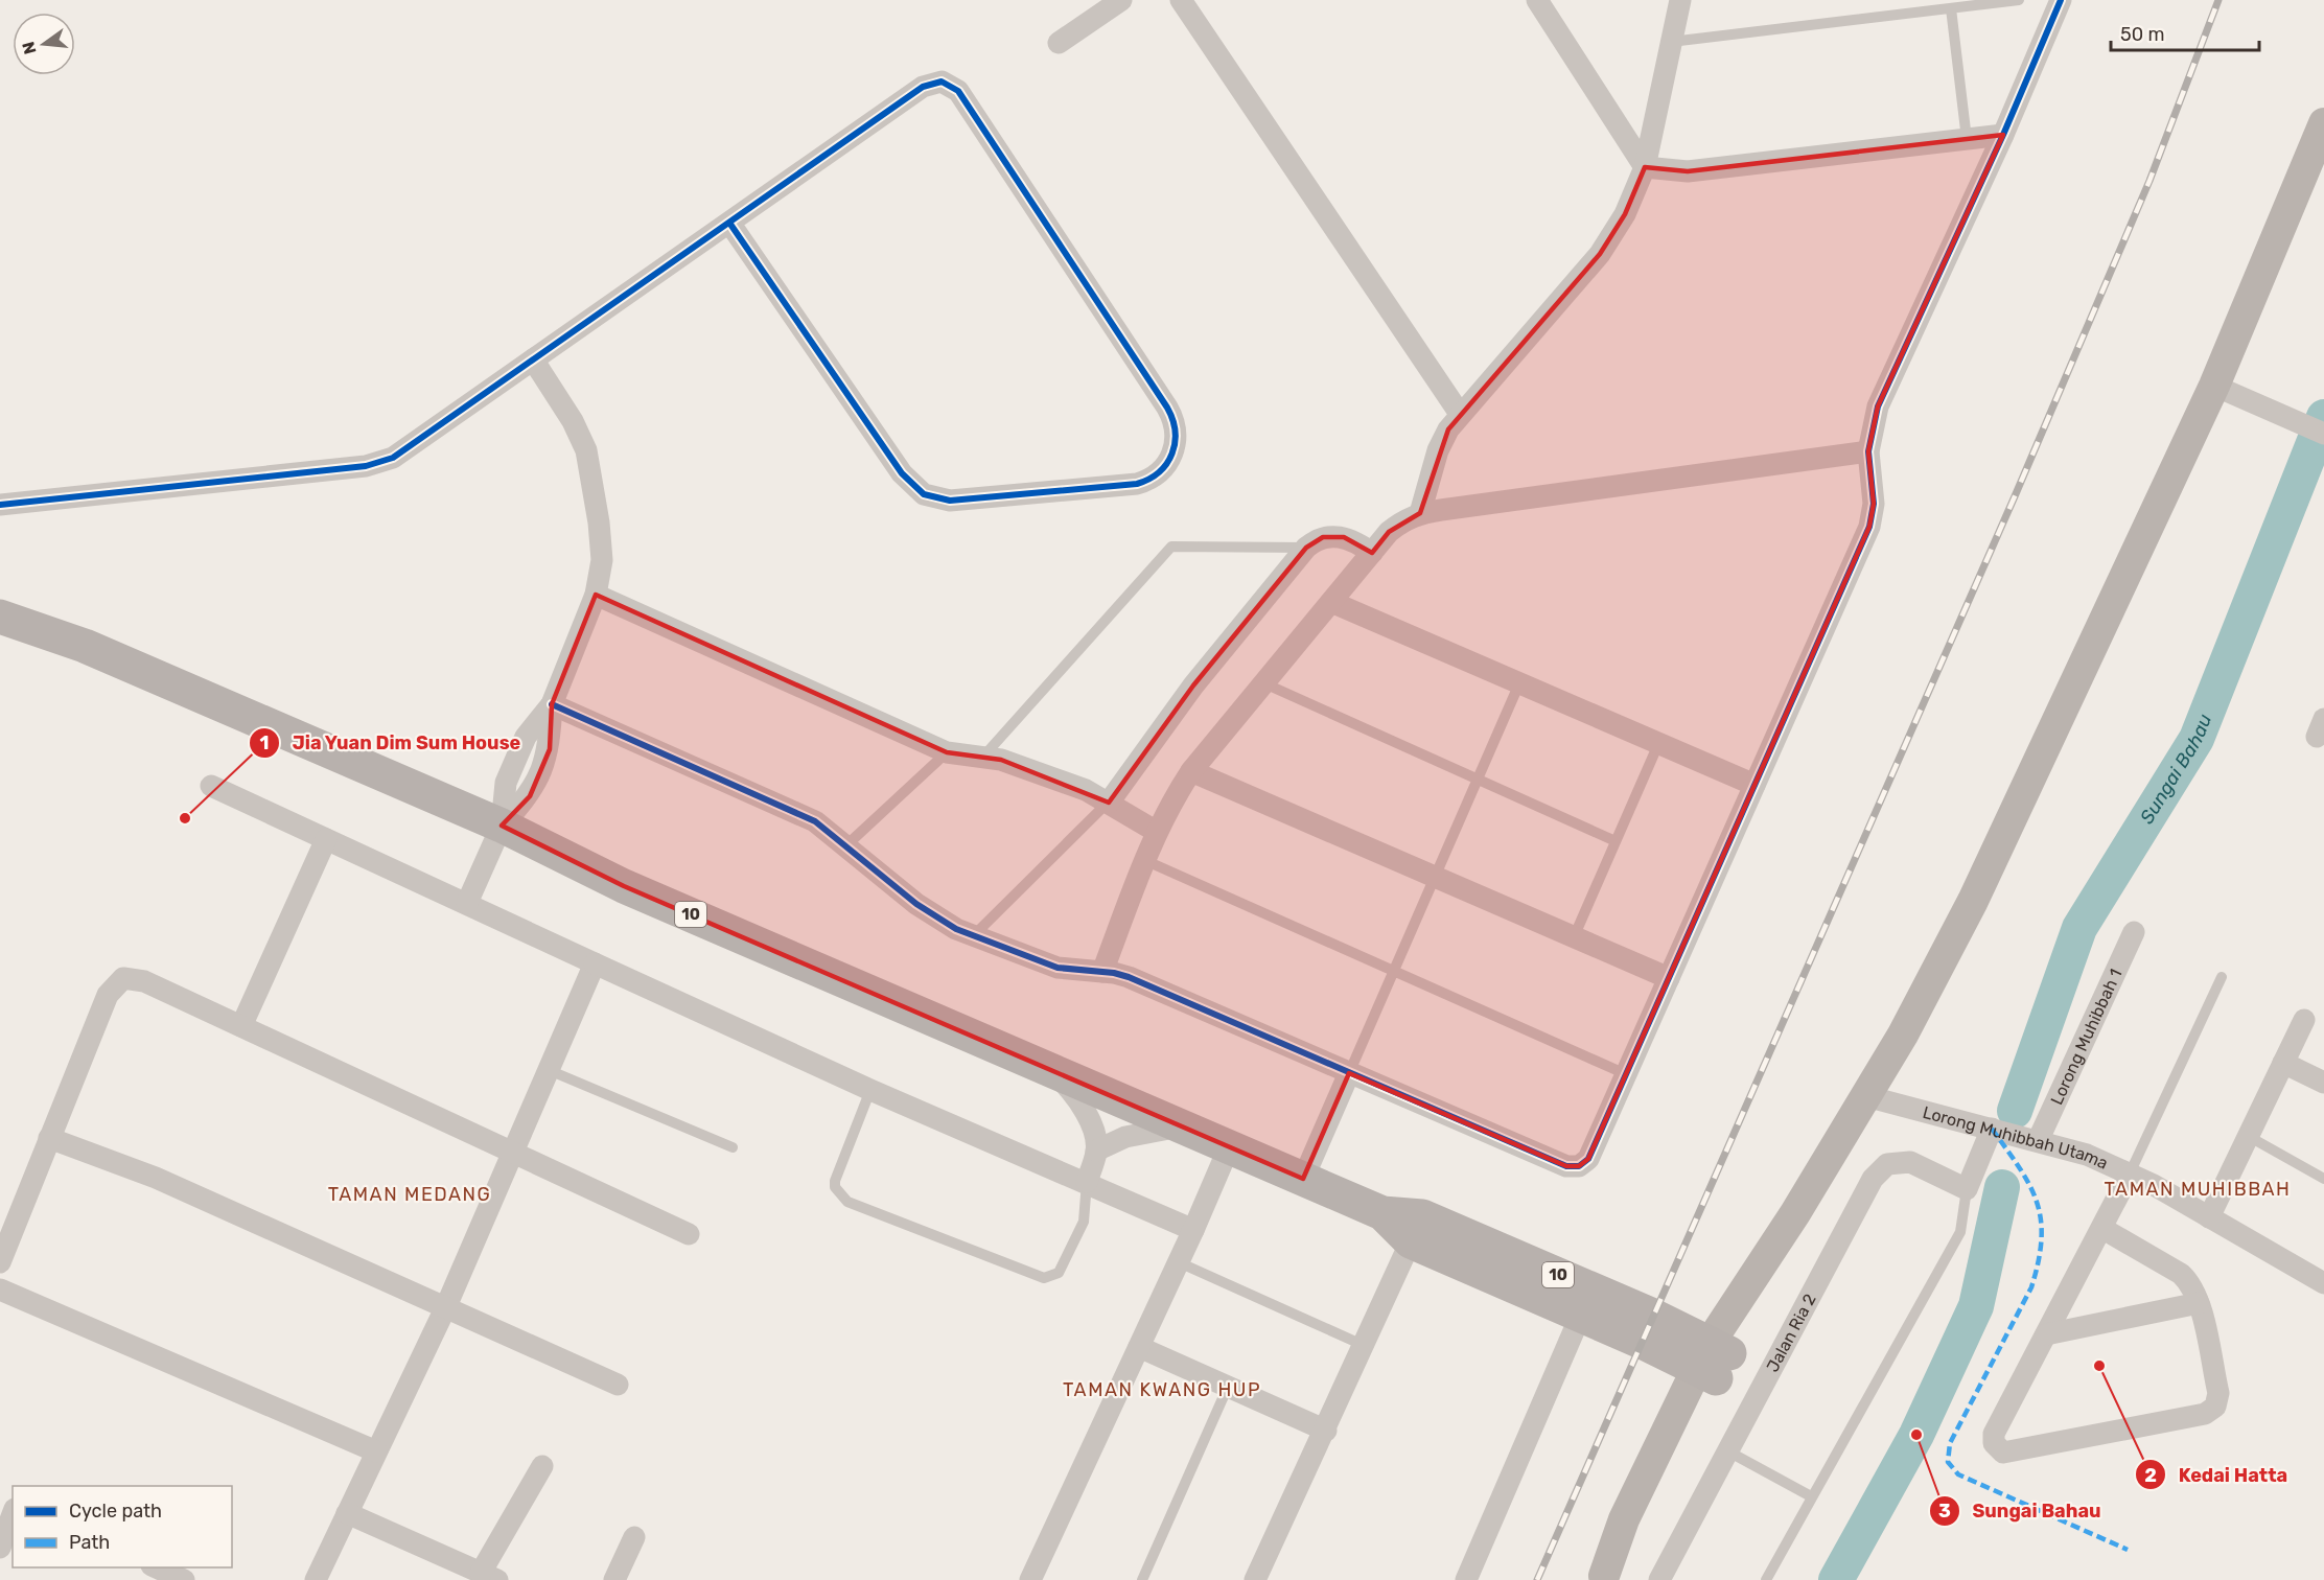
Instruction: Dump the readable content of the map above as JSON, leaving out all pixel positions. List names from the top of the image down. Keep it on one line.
{"streets":{"main road":["10"],"street":["Lorong Muhibbah 1","Lorong Muhibbah Utama","Jalan Ria 2"]},"crossings":[["Lorong Muhibbah 1","Lorong Muhibbah Utama"]],"districts":["TAMAN MUHIBBAH","TAMAN MEDANG","TAMAN KWANG HUP"],"water":["Sungai Bahau"],"places":["Jia Yuan Dim Sum House","Kedai Hatta","Sungai Bahau"],"legend":["Cycle path","Path"],"scale_bar":"50 m","north":"left"}
